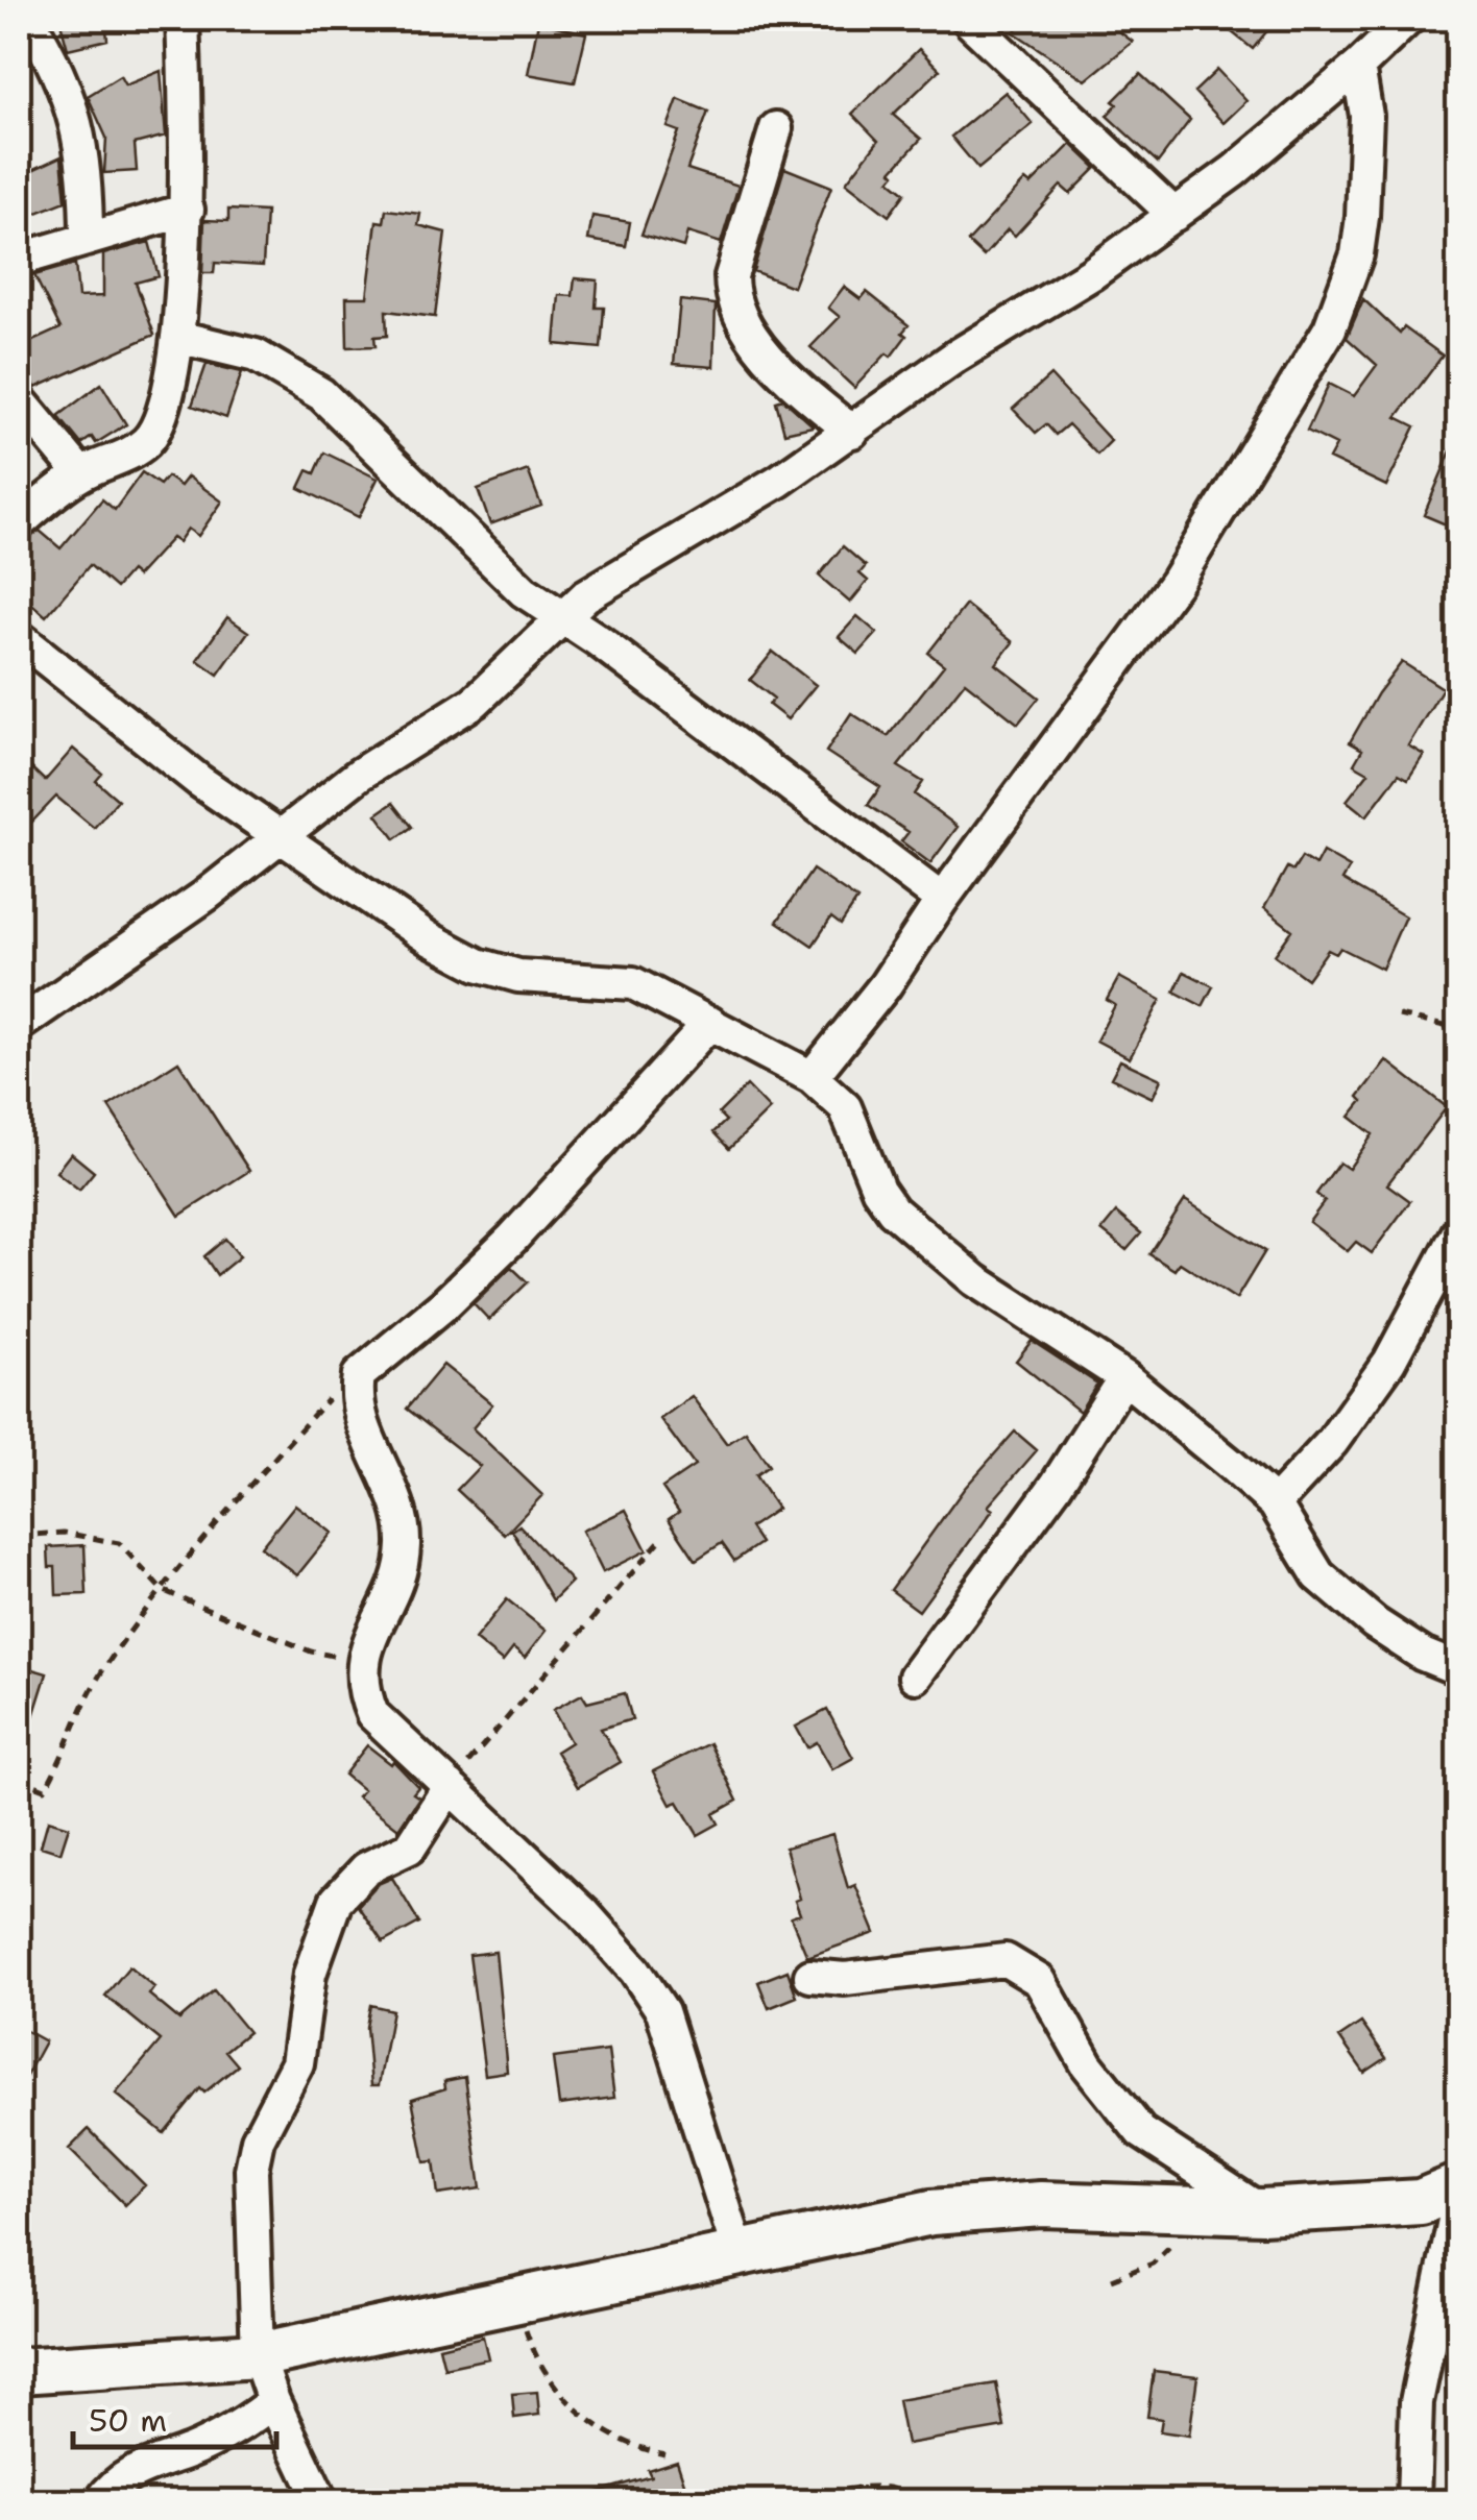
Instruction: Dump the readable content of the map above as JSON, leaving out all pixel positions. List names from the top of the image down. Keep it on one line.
{"scale_bar":"50 m"}
